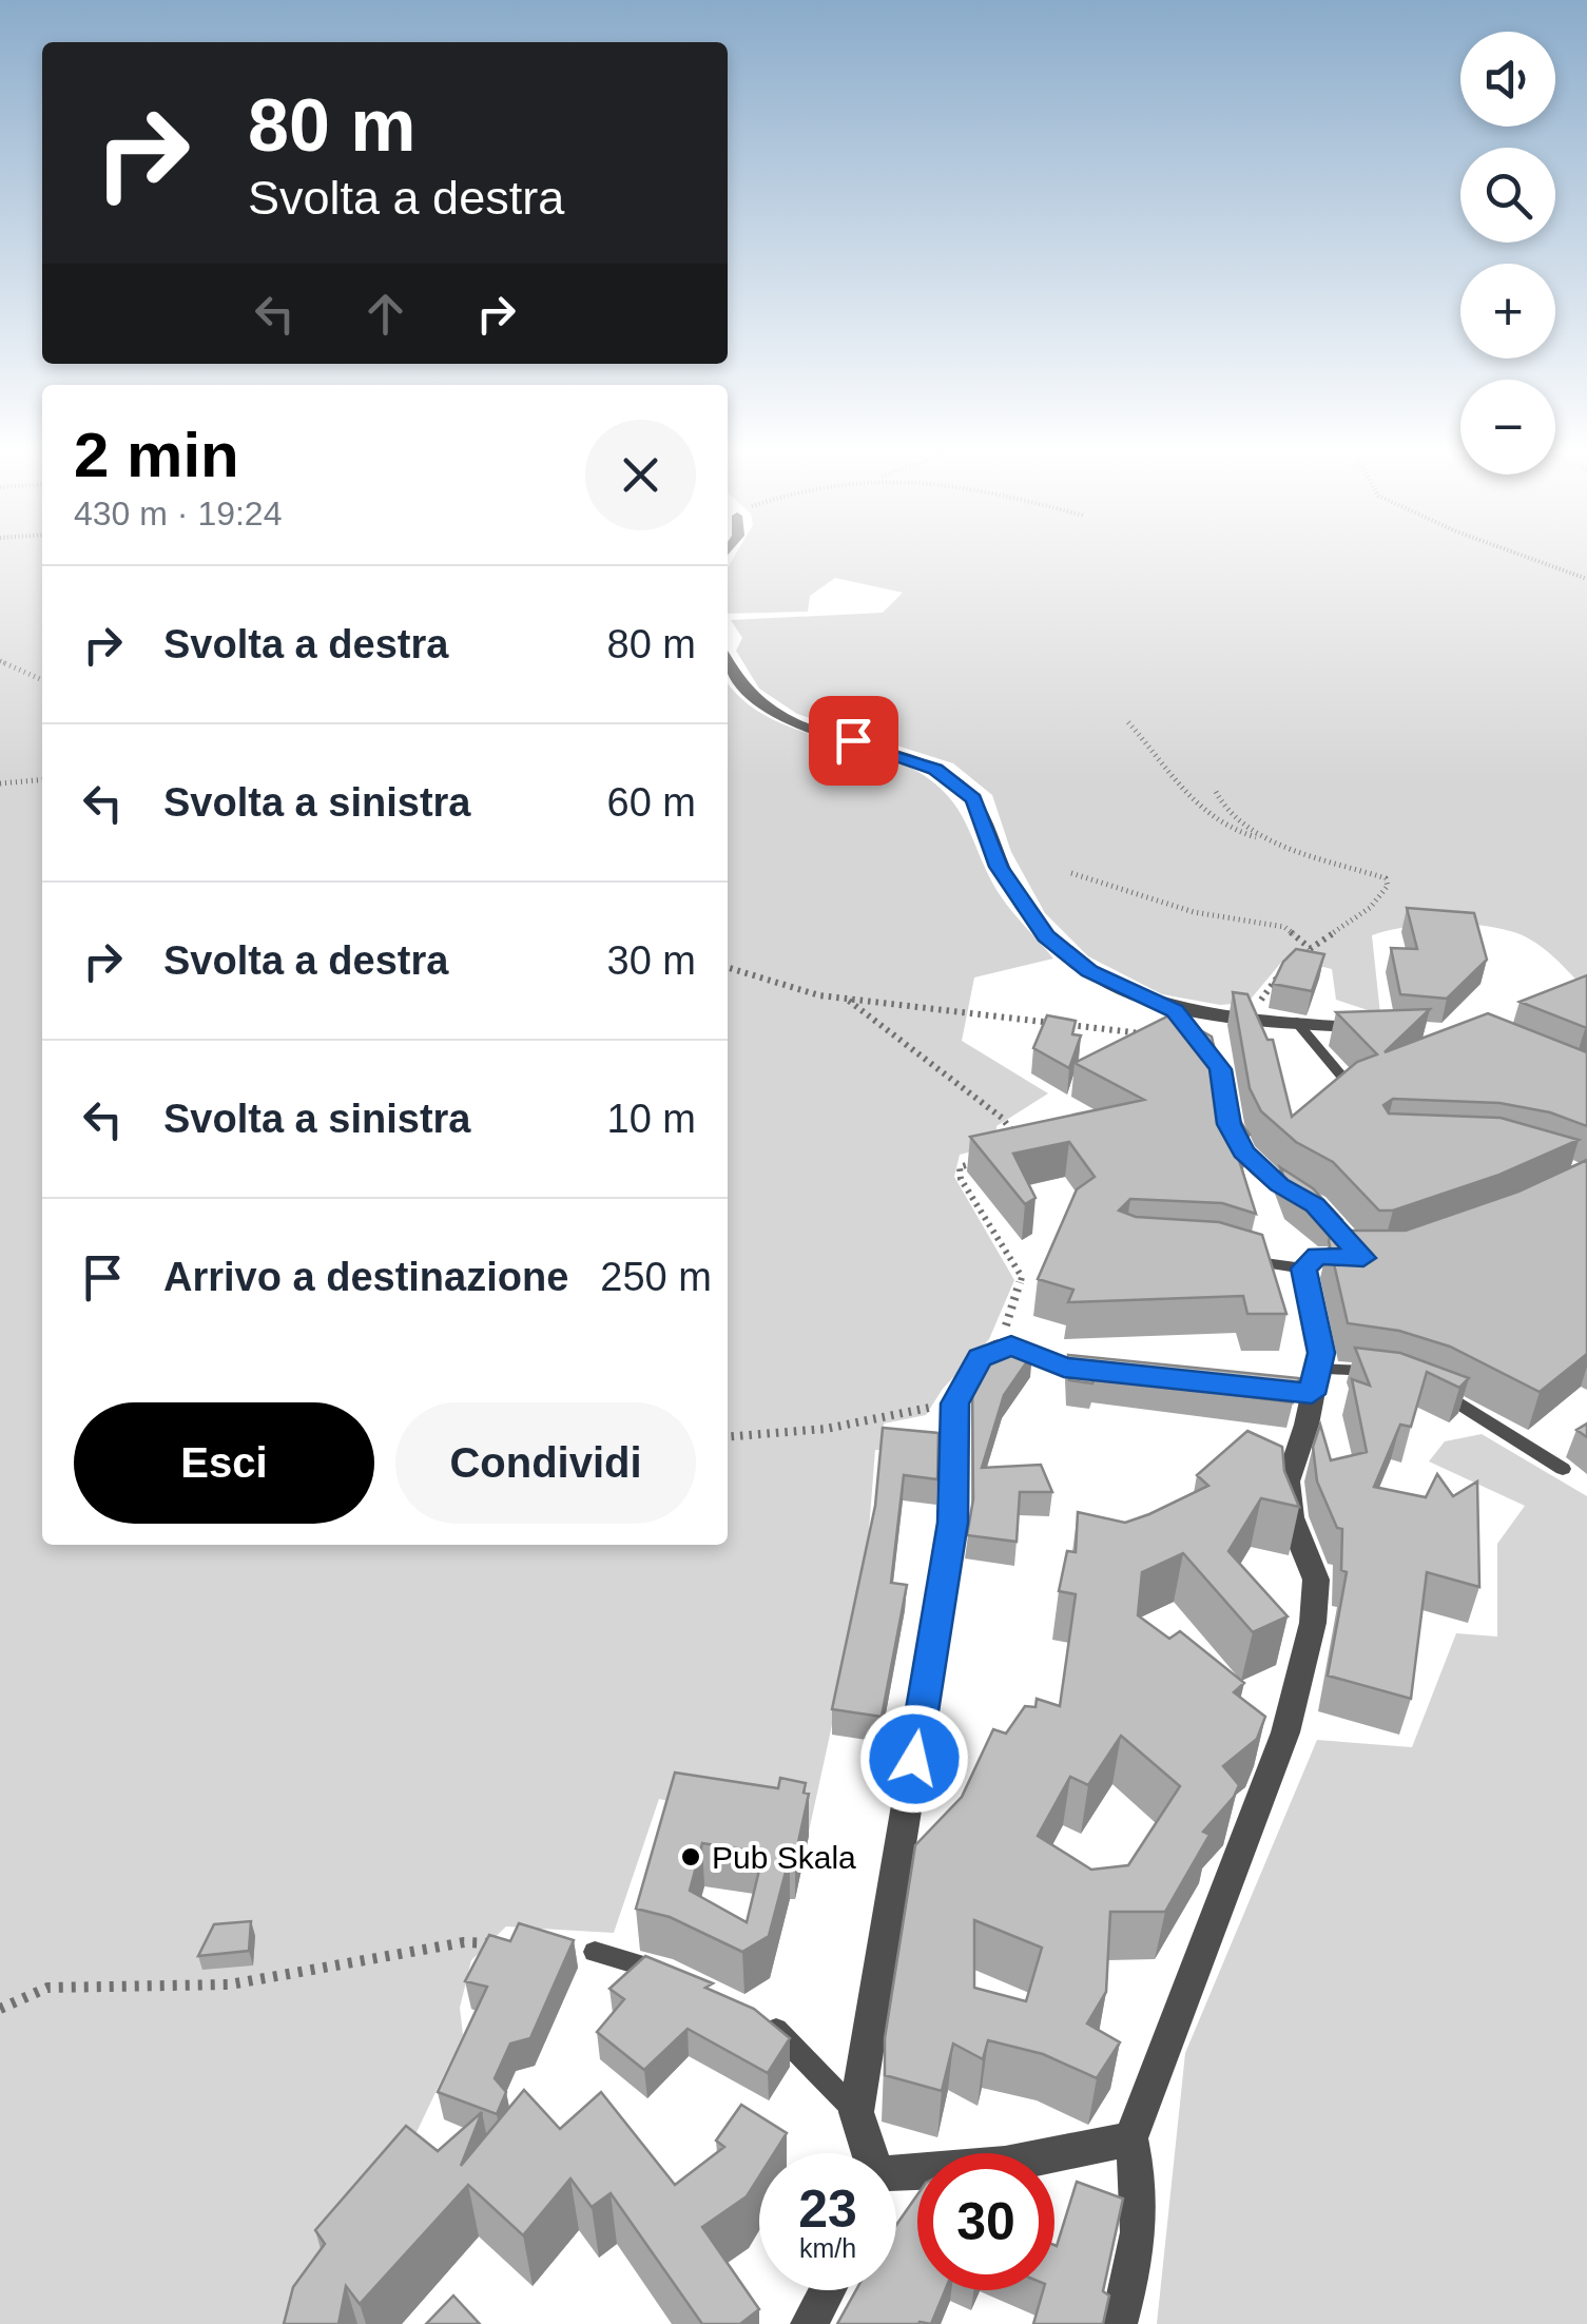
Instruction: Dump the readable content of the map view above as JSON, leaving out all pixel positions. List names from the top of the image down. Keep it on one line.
{"places":["Pub Skala"],"page":{"map_buttons":["+","−"],"turn":["80 m","Svolta a destra"],"heading":["2 min","430 m · 19:24"],"list":[{"name":"Svolta a destra","value":"80 m"},{"name":"Svolta a sinistra","value":"60 m"},{"name":"Svolta a destra","value":"30 m"},{"name":"Svolta a sinistra","value":"10 m"},{"name":"Arrivo a destinazione","value":"250 m"}],"buttons":["Esci","Condividi"],"speed":"23 km/h","limit":"30"}}
